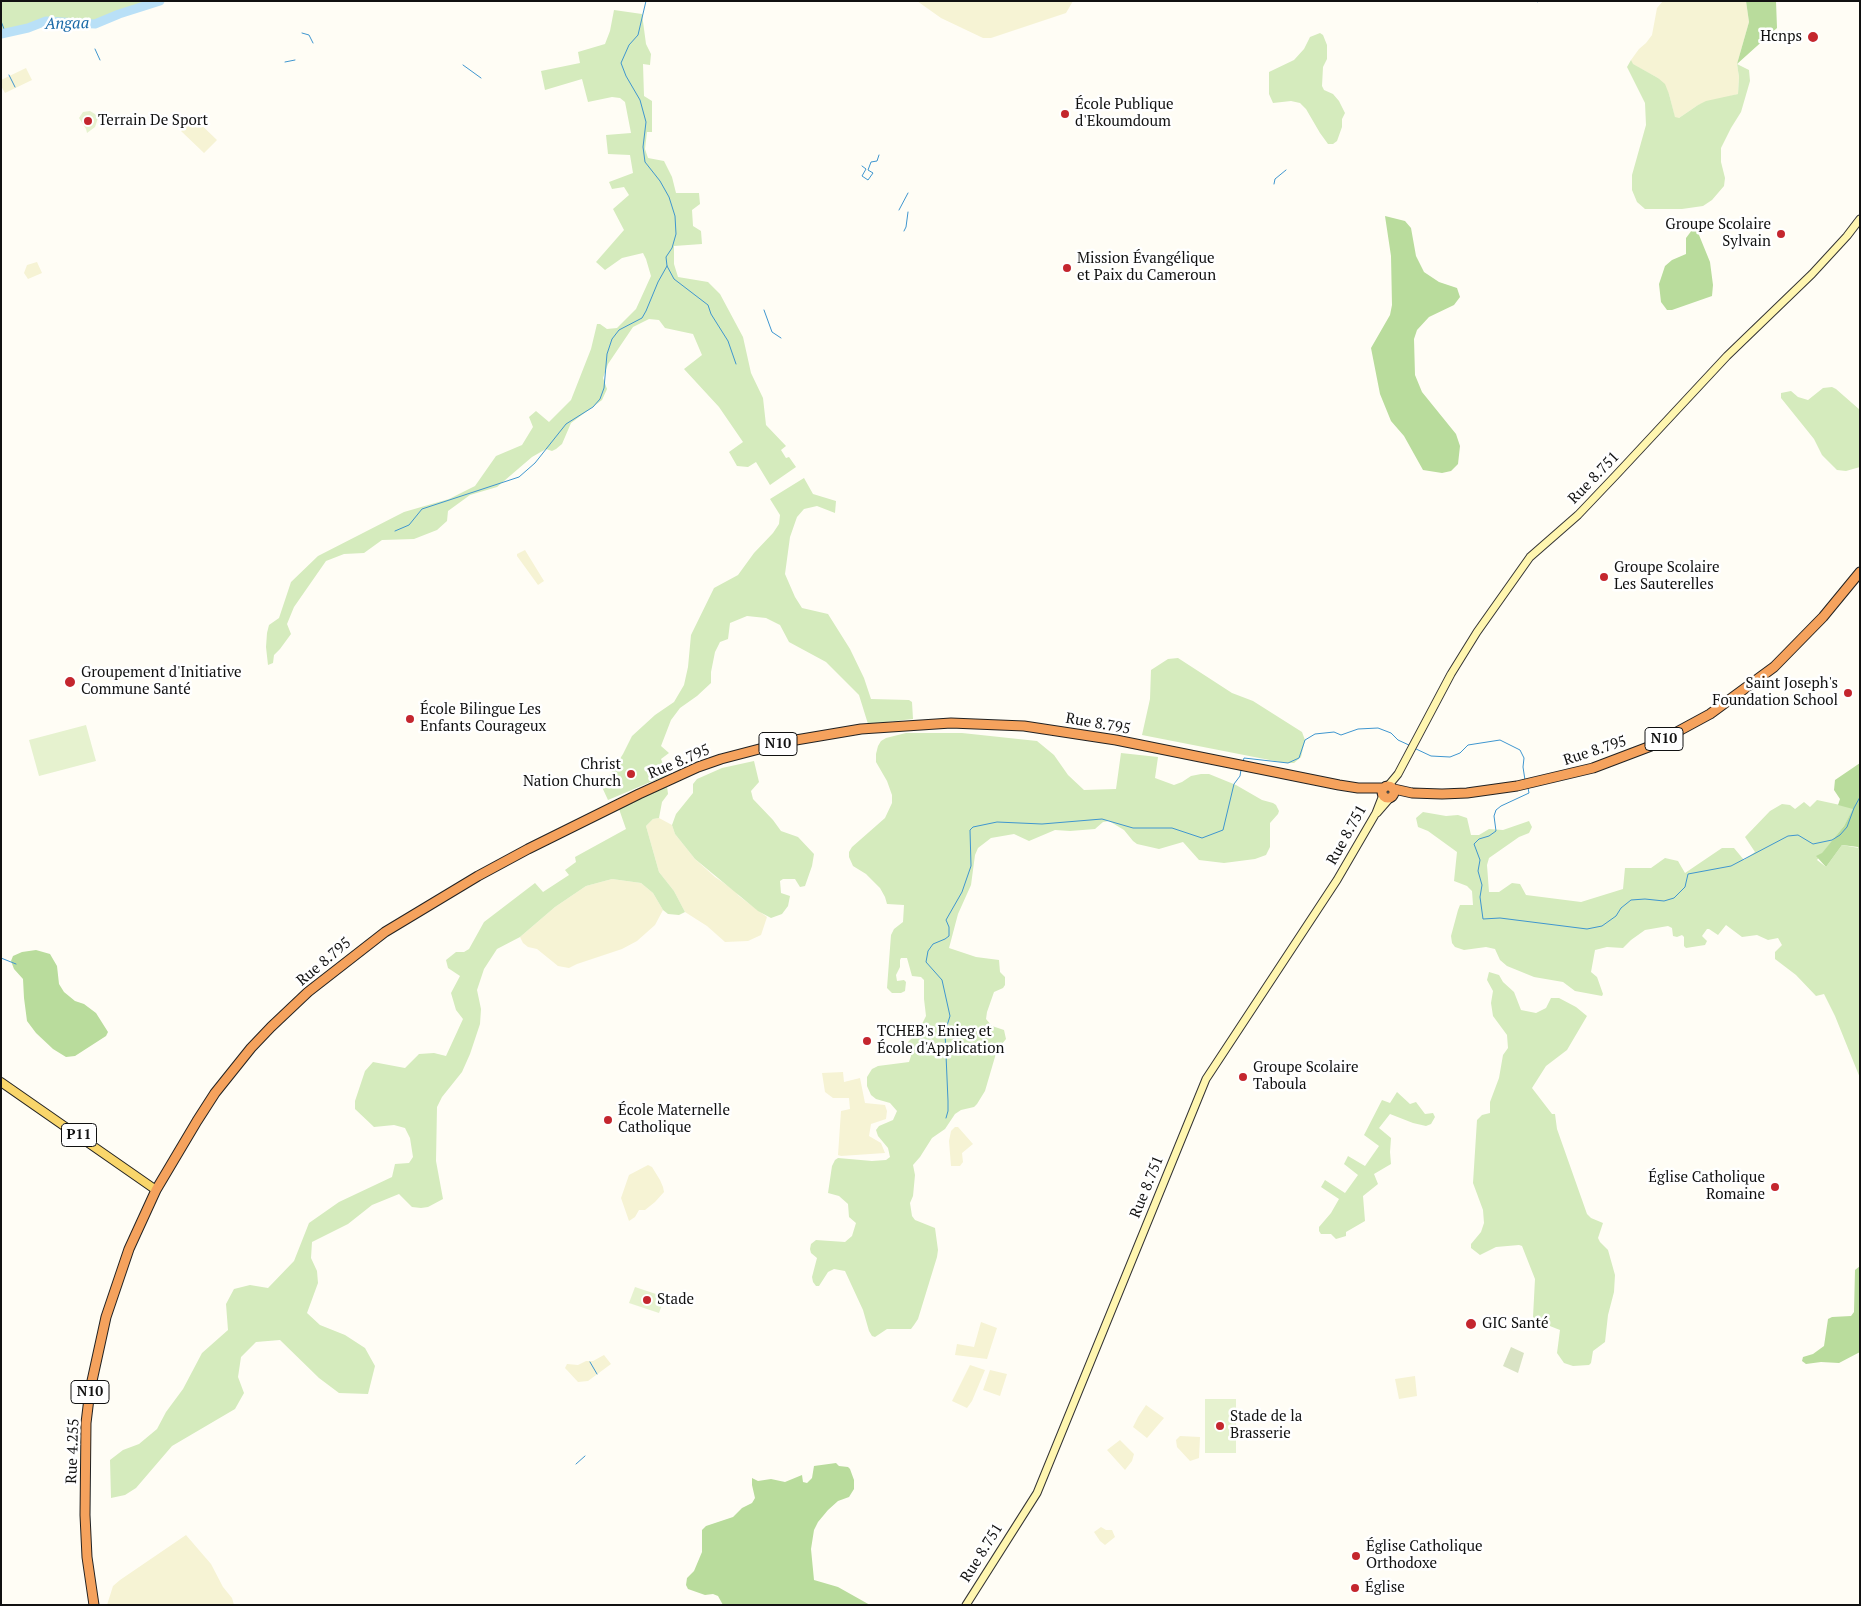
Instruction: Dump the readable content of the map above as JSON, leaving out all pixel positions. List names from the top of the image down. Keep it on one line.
{"streets":{"highway":["Rue 8.795","N10","Rue 4.255"],"main road":["Rue 8.751","P11"]},"crossings":[["Rue 8.751","Rue 8.795"],["Rue 8.795","P11"],["Rue 8.795","Rue 4.255"],["P11","Rue 4.255"]],"water":["Angaa"],"places":["Hcnps","École Publique d'Ekoumdoum","Terrain De Sport","Groupe Scolaire Sylvain","Mission Évangélique et Paix du Cameroun","Groupe Scolaire Les Sauterelles","Groupement d'Initiative Commune Santé","Saint Joseph's Foundation School","École Bilingue Les Enfants Courageux","Christ Nation Church","TCHEB's Enieg et École d'Application","Groupe Scolaire Taboula","École Maternelle Catholique","Église Catholique Romaine","Stade","GIC Santé","Stade de la Brasserie","Église Catholique Orthodoxe","Église"]}
